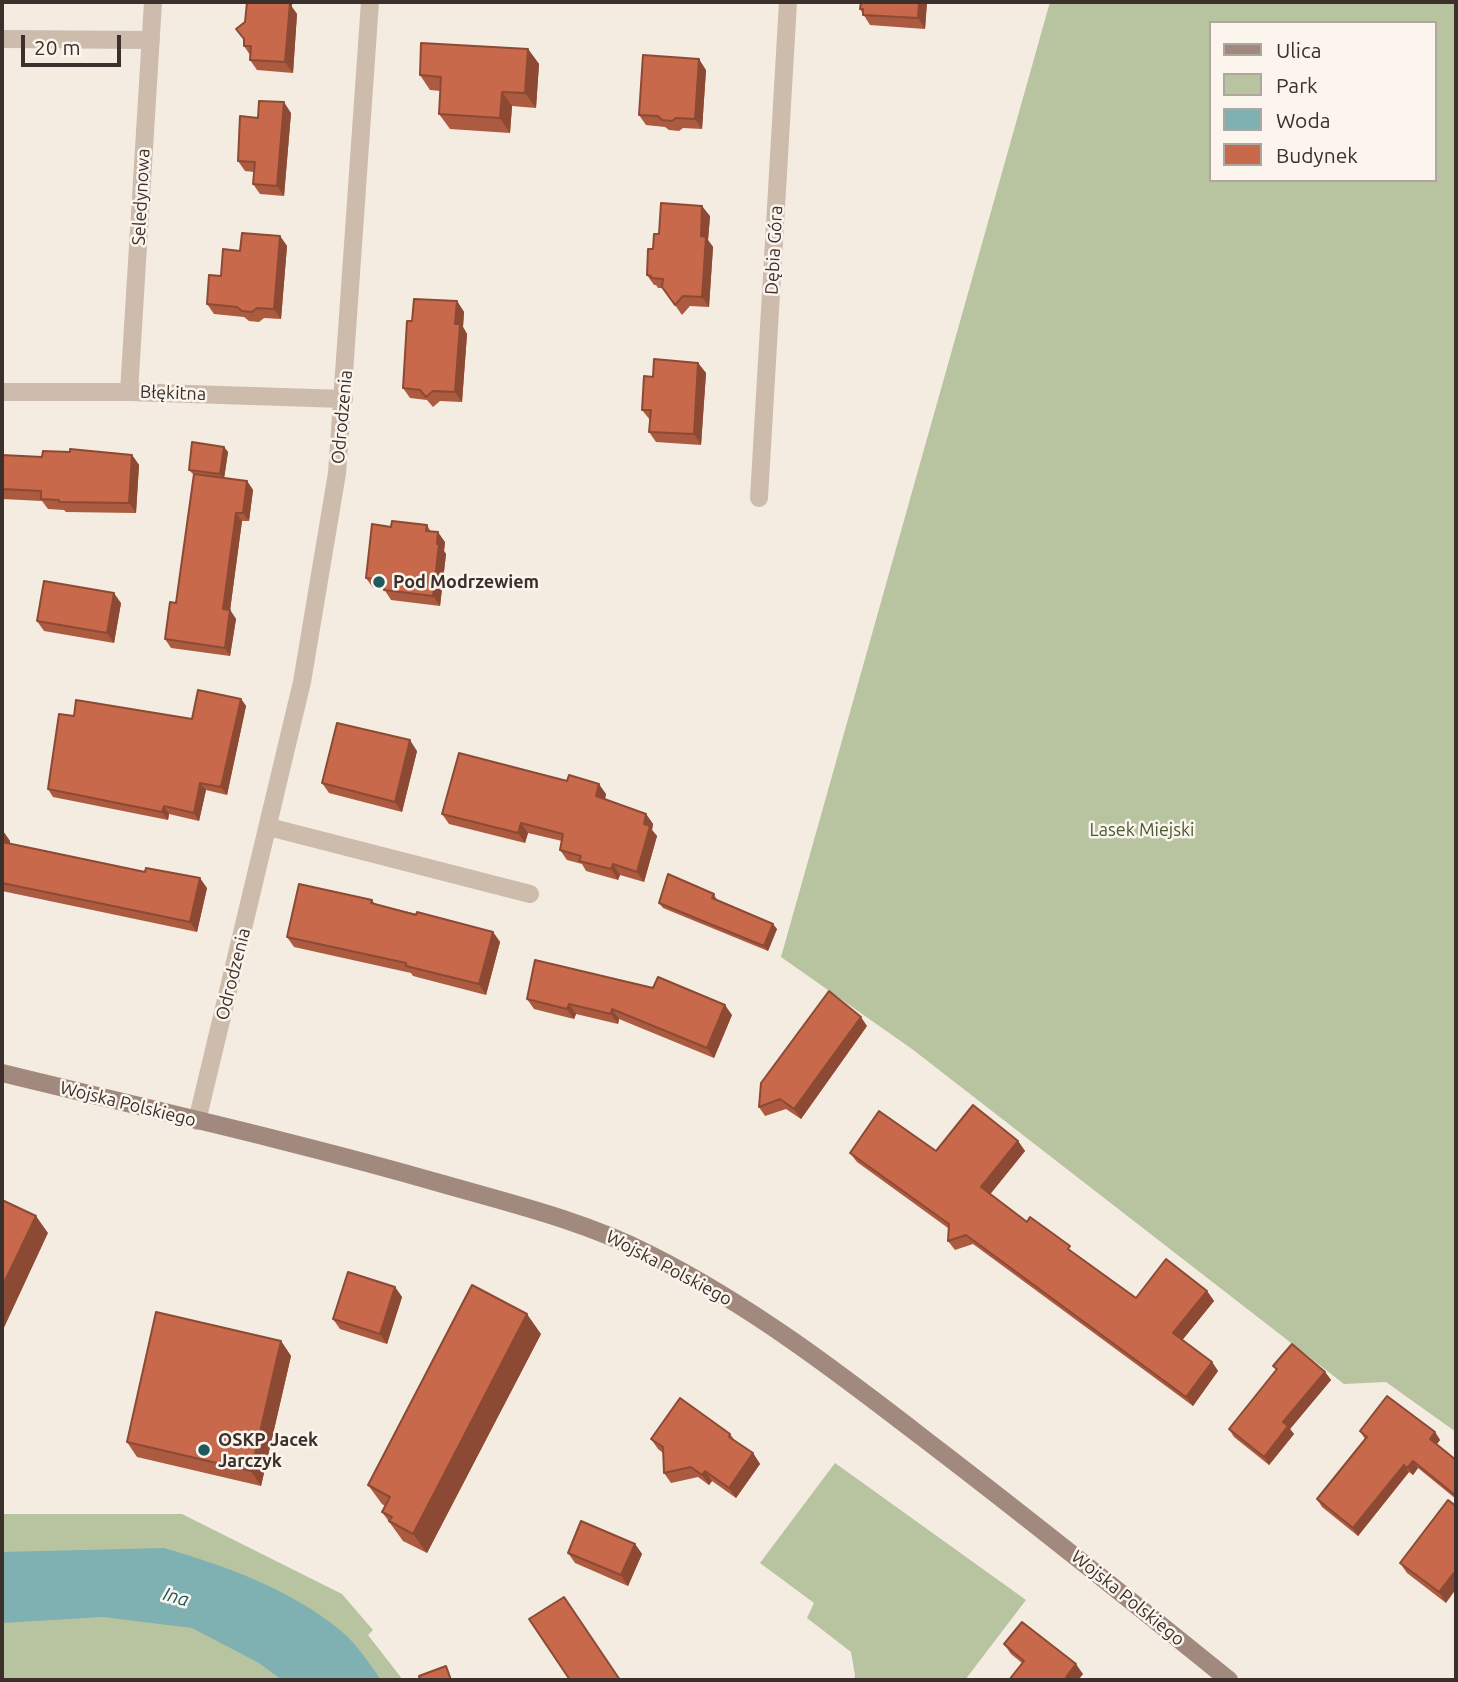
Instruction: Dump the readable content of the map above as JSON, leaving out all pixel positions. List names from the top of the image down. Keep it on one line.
{"streets":{"street":["Seledynowa","Dębia Góra","Błękitna","Odrodzenia","Wojska Polskiego"]},"crossings":[["Seledynowa","Błękitna"],["Błękitna","Odrodzenia"],["Odrodzenia","Wojska Polskiego"]],"water":["Ina"],"parks":["Lasek Miejski"],"places":["Pod Modrzewiem","OSKP Jacek Jarczyk"],"legend":["Ulica","Park","Woda","Budynek"],"scale_bar":"20 m"}
